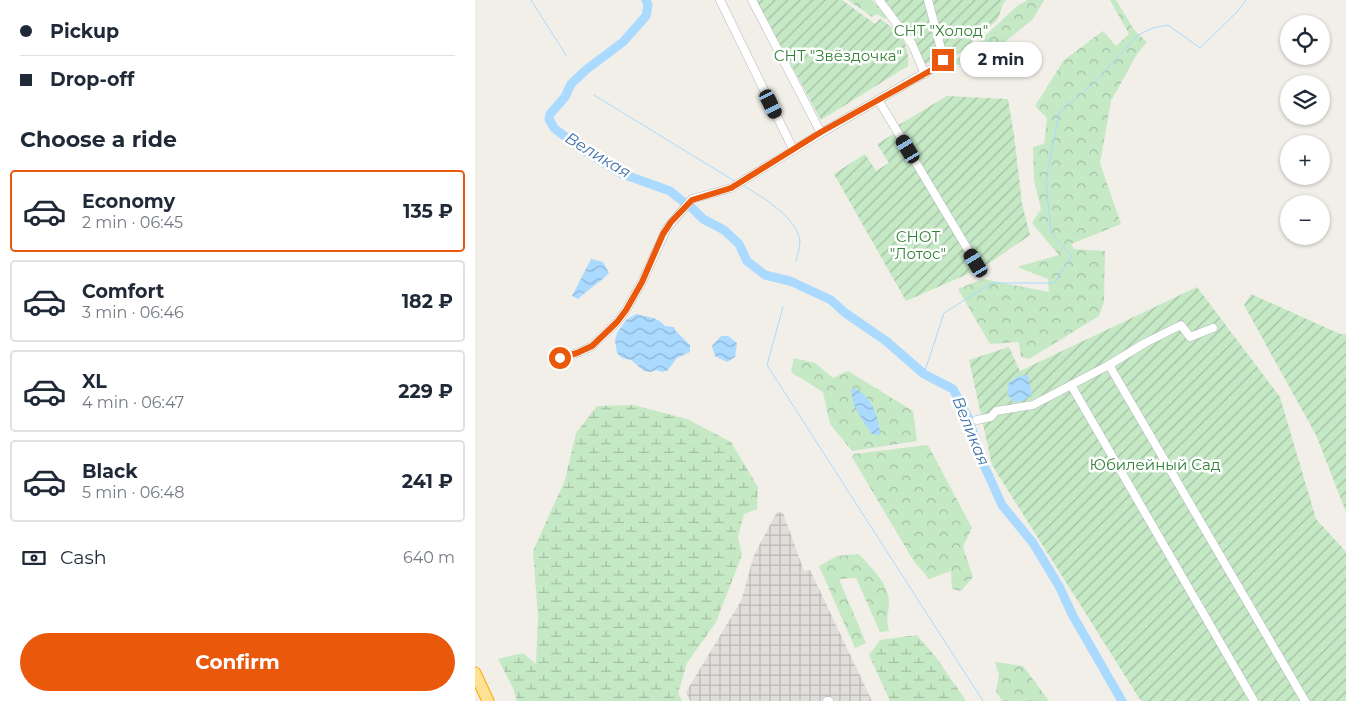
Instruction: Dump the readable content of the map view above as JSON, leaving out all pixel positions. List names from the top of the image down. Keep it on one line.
{"water":["Великая"],"parks":["СНТ \"Холод\"","СНТ \"Звёздочка\"","СНОТ \"Лотос\"","Юбилейный Сад"],"page":{"banner":["Pickup","Drop-off"],"map_buttons":["+","−"],"bubble":"2 min","heading":"Choose a ride","list":[{"name":"Economy","note":"2 min · 06:45","value":"135 ₽"},{"name":"Comfort","note":"3 min · 06:46","value":"182 ₽"},{"name":"XL","note":"4 min · 06:47","value":"229 ₽"},{"name":"Black","note":"5 min · 06:48","value":"241 ₽"}],"pay":["Cash","640 m"],"buttons":"Confirm"}}
